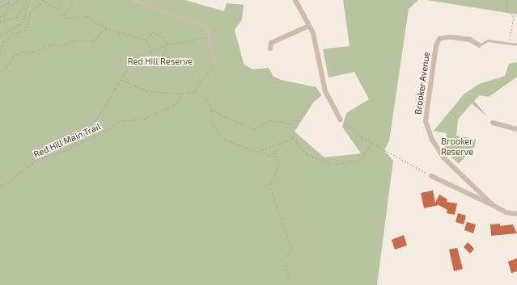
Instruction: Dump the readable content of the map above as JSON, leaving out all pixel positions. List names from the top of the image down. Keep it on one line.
{"streets":{"street":["Brooker Avenue"],"path":["Red Hill Main Trail"]},"parks":["Red Hill Reserve","Brooker Reserve"]}
